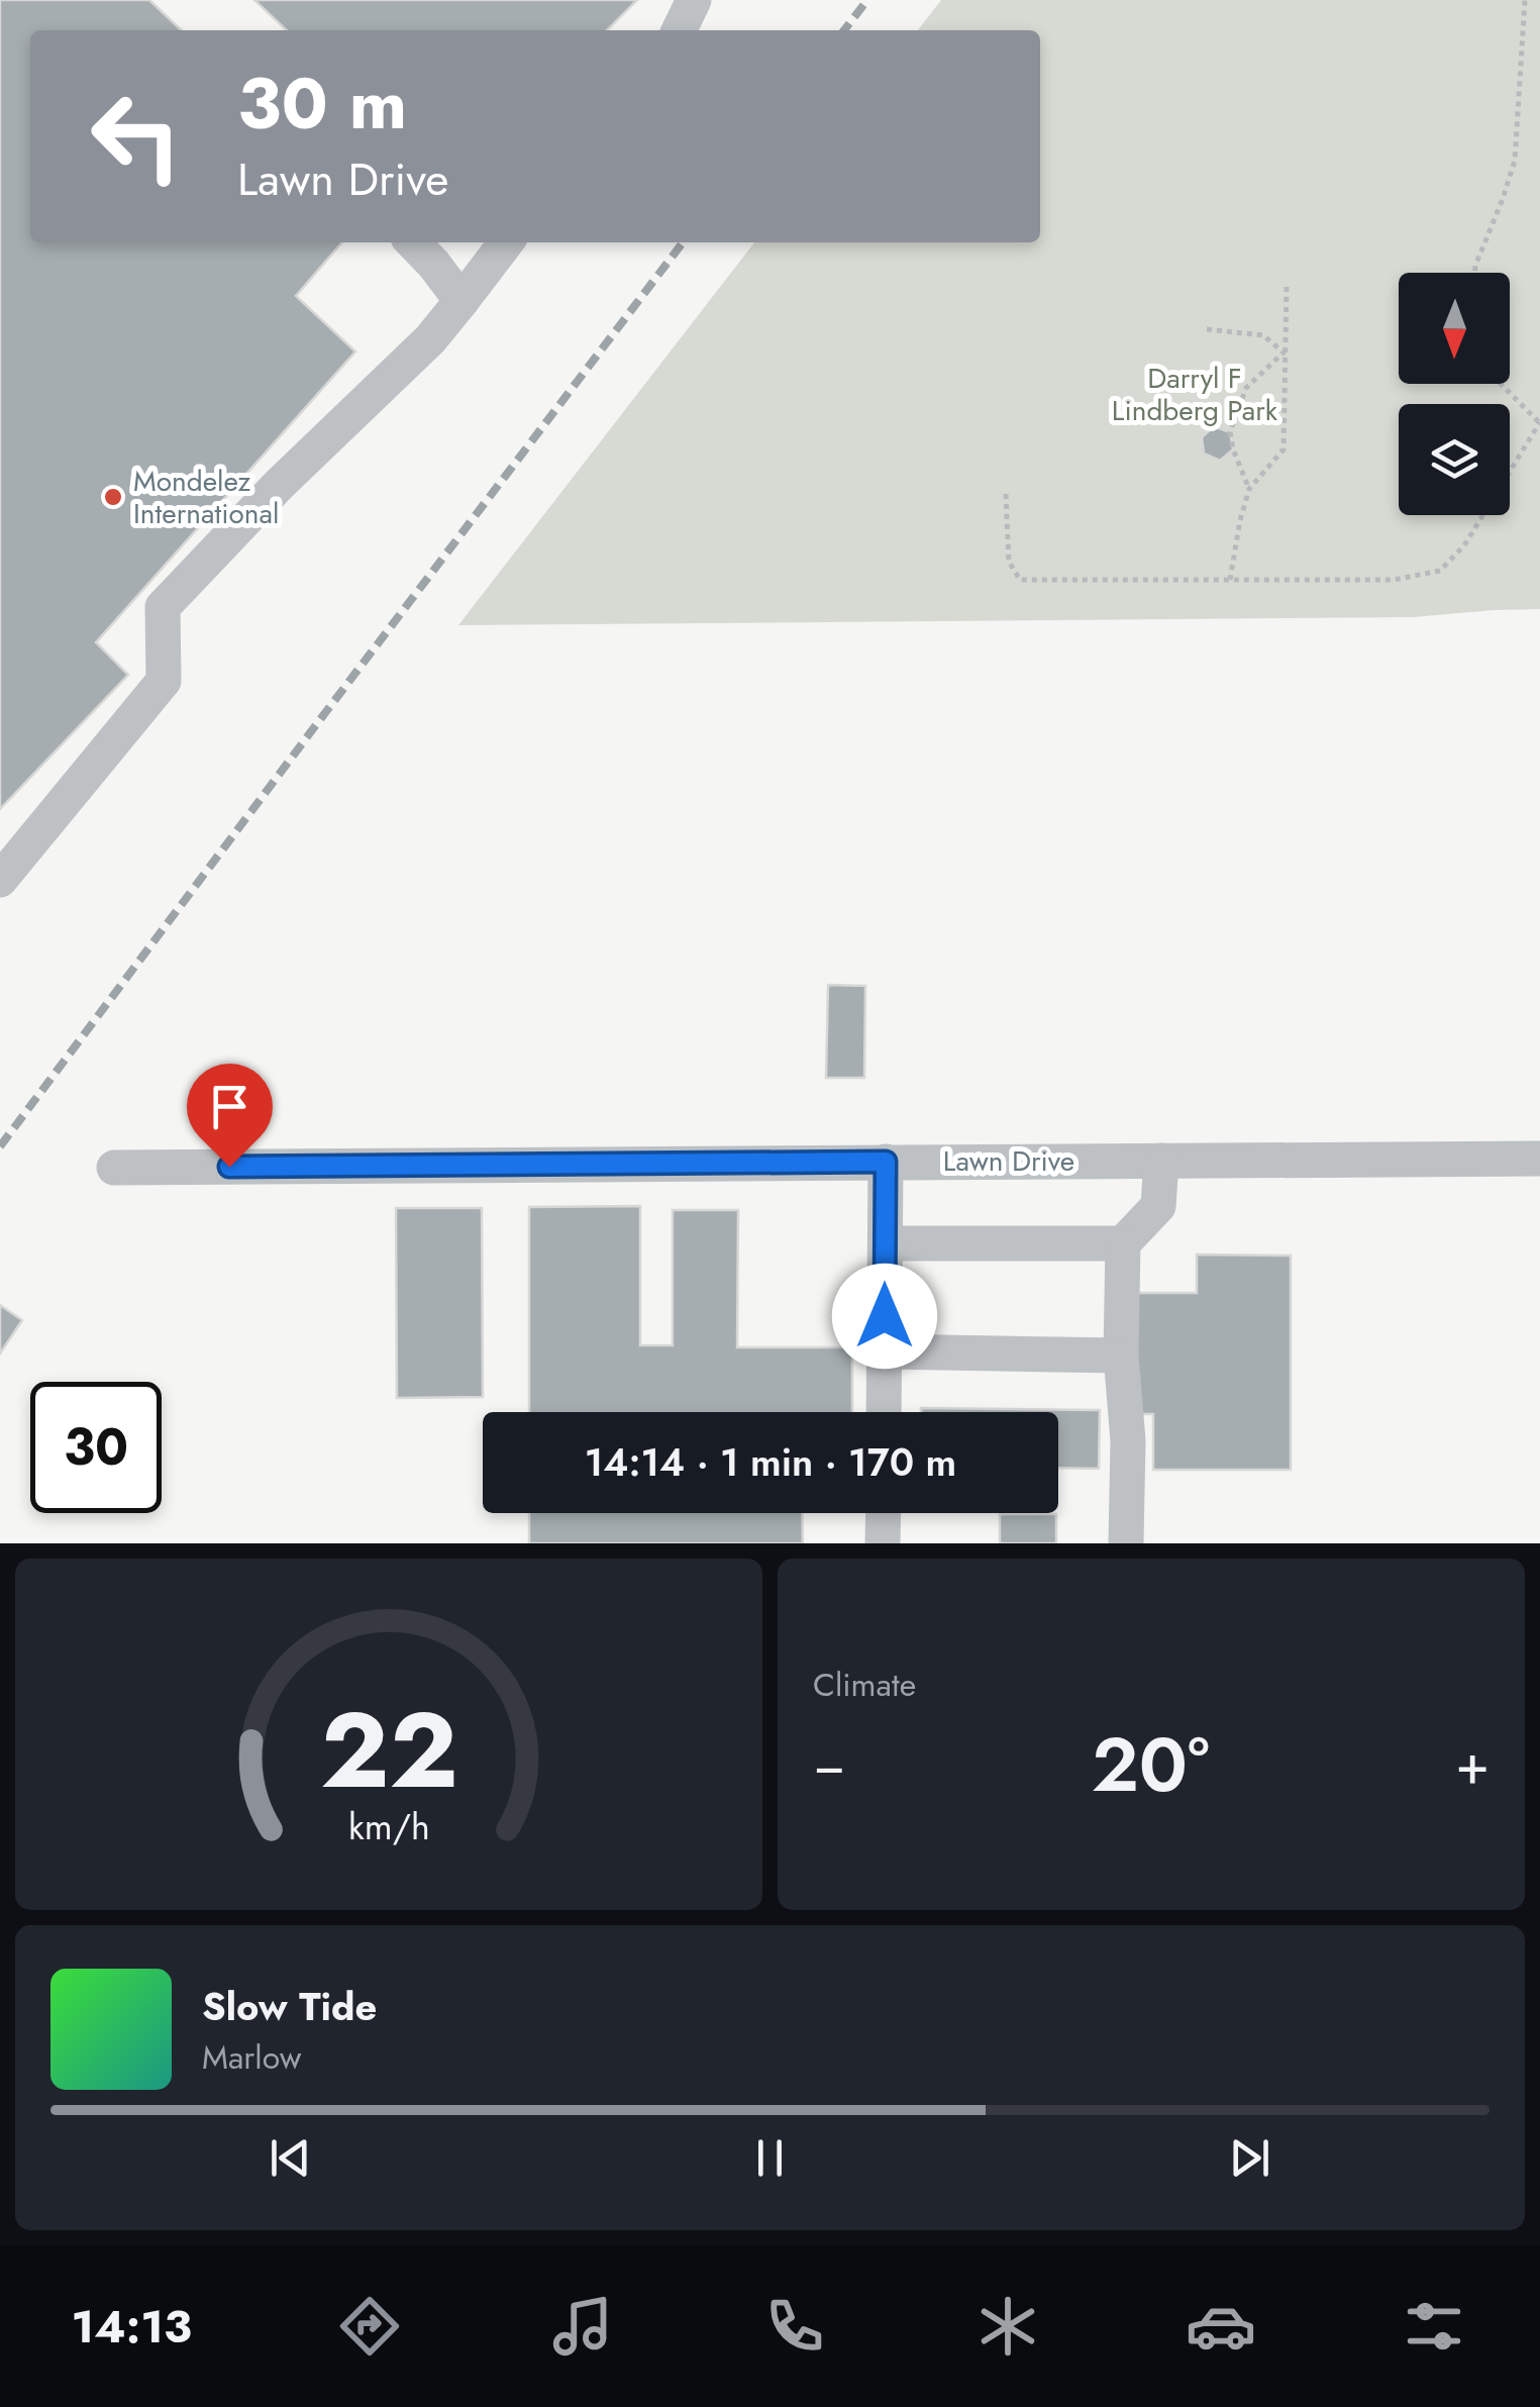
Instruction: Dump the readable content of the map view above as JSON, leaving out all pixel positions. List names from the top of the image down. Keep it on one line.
{"streets":{"street":["Lawn Drive"]},"parks":["Darryl F Lindberg Park"],"places":["Mondelez International"],"north":"bottom","page":{"turn":["30 m","Lawn Drive"],"limit":"30","trip":"14:14 · 1 min · 170 m","tile":"Climate","heat":["−","20°","+"],"song":["Slow Tide","Marlow"],"tabs":"14:13","gauge":["22","km/h"]}}
